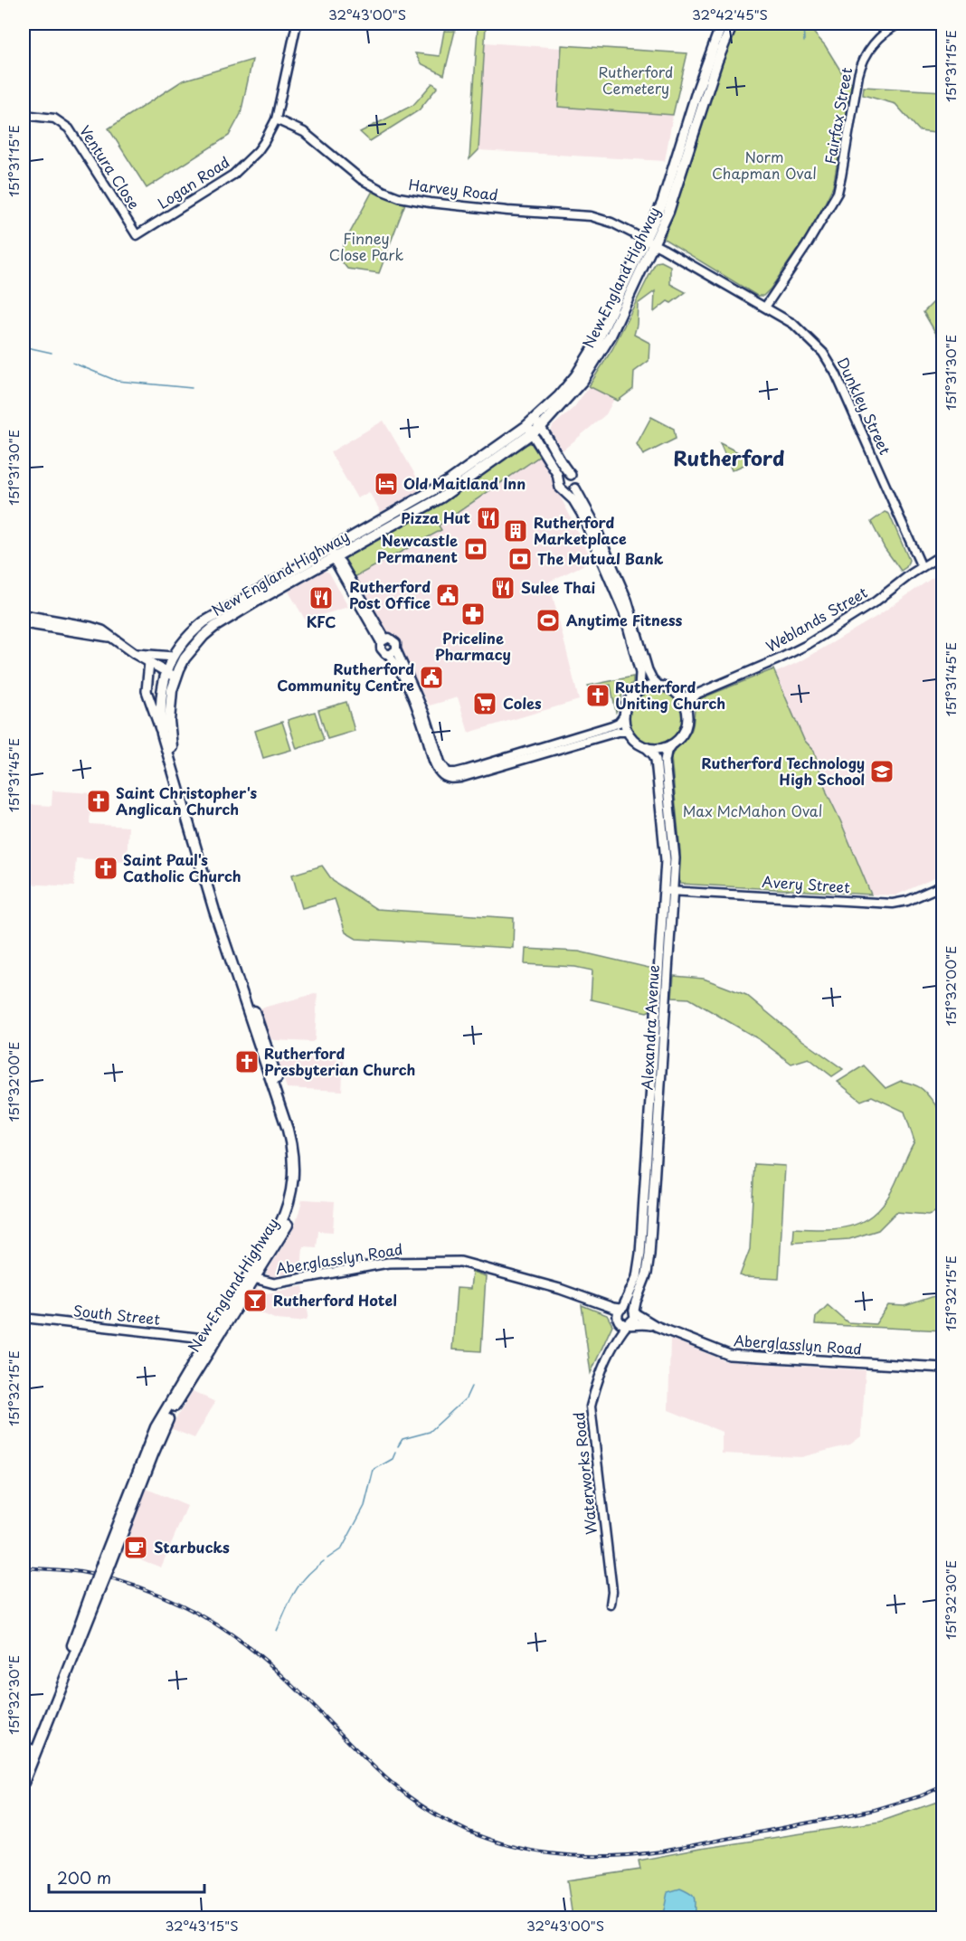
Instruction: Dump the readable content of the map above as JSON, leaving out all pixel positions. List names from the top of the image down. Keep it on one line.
{"streets":{"highway":["New England Highway"],"main road":["Alexandra Avenue","Aberglasslyn Road"],"street":["Fairfax Street","Ventura Close","Logan Road","Harvey Road","Dunkley Street","Weblands Street","Avery Street","South Street","Waterworks Road"]},"crossings":[["Fairfax Street","Dunkley Street"],["Ventura Close","Logan Road"],["Logan Road","Harvey Road"],["Harvey Road","New England Highway"],["Harvey Road","Dunkley Street"],["New England Highway","Dunkley Street"],["New England Highway","Aberglasslyn Road"],["New England Highway","South Street"],["Dunkley Street","Weblands Street"],["Weblands Street","Alexandra Avenue"],["Avery Street","Alexandra Avenue"],["Alexandra Avenue","Aberglasslyn Road"],["Alexandra Avenue","Waterworks Road"],["Aberglasslyn Road","Waterworks Road"]],"districts":["Rutherford"],"parks":["Rutherford Cemetery","Norm Chapman Oval","Finney Close Park","Max McMahon Oval"],"places":{"hotel":["Old Maitland Inn"],"restaurant":["Pizza Hut","Sulee Thai","KFC"],"building":["Rutherford Marketplace"],"bank":["Newcastle Permanent","The Mutual Bank"],"public building":["Rutherford Post Office","Rutherford Community Centre"],"pharmacy":["Priceline Pharmacy"],"sports":["Anytime Fitness"],"church":["Rutherford Uniting Church","Saint Christopher's Anglican Church","Saint Paul's Catholic Church","Rutherford Presbyterian Church"],"supermarket":["Coles"],"school or university":["Rutherford Technology High School"],"bar":["Rutherford Hotel"],"cafe":["Starbucks"]},"scale_bar":"200 m","coordinates":["32°43'00\"S","32°42'45\"S","151°31'15\"E","151°31'30\"E","151°31'45\"E","151°32'00\"E","151°32'15\"E","151°32'30\"E","32°43'15\"S"]}
